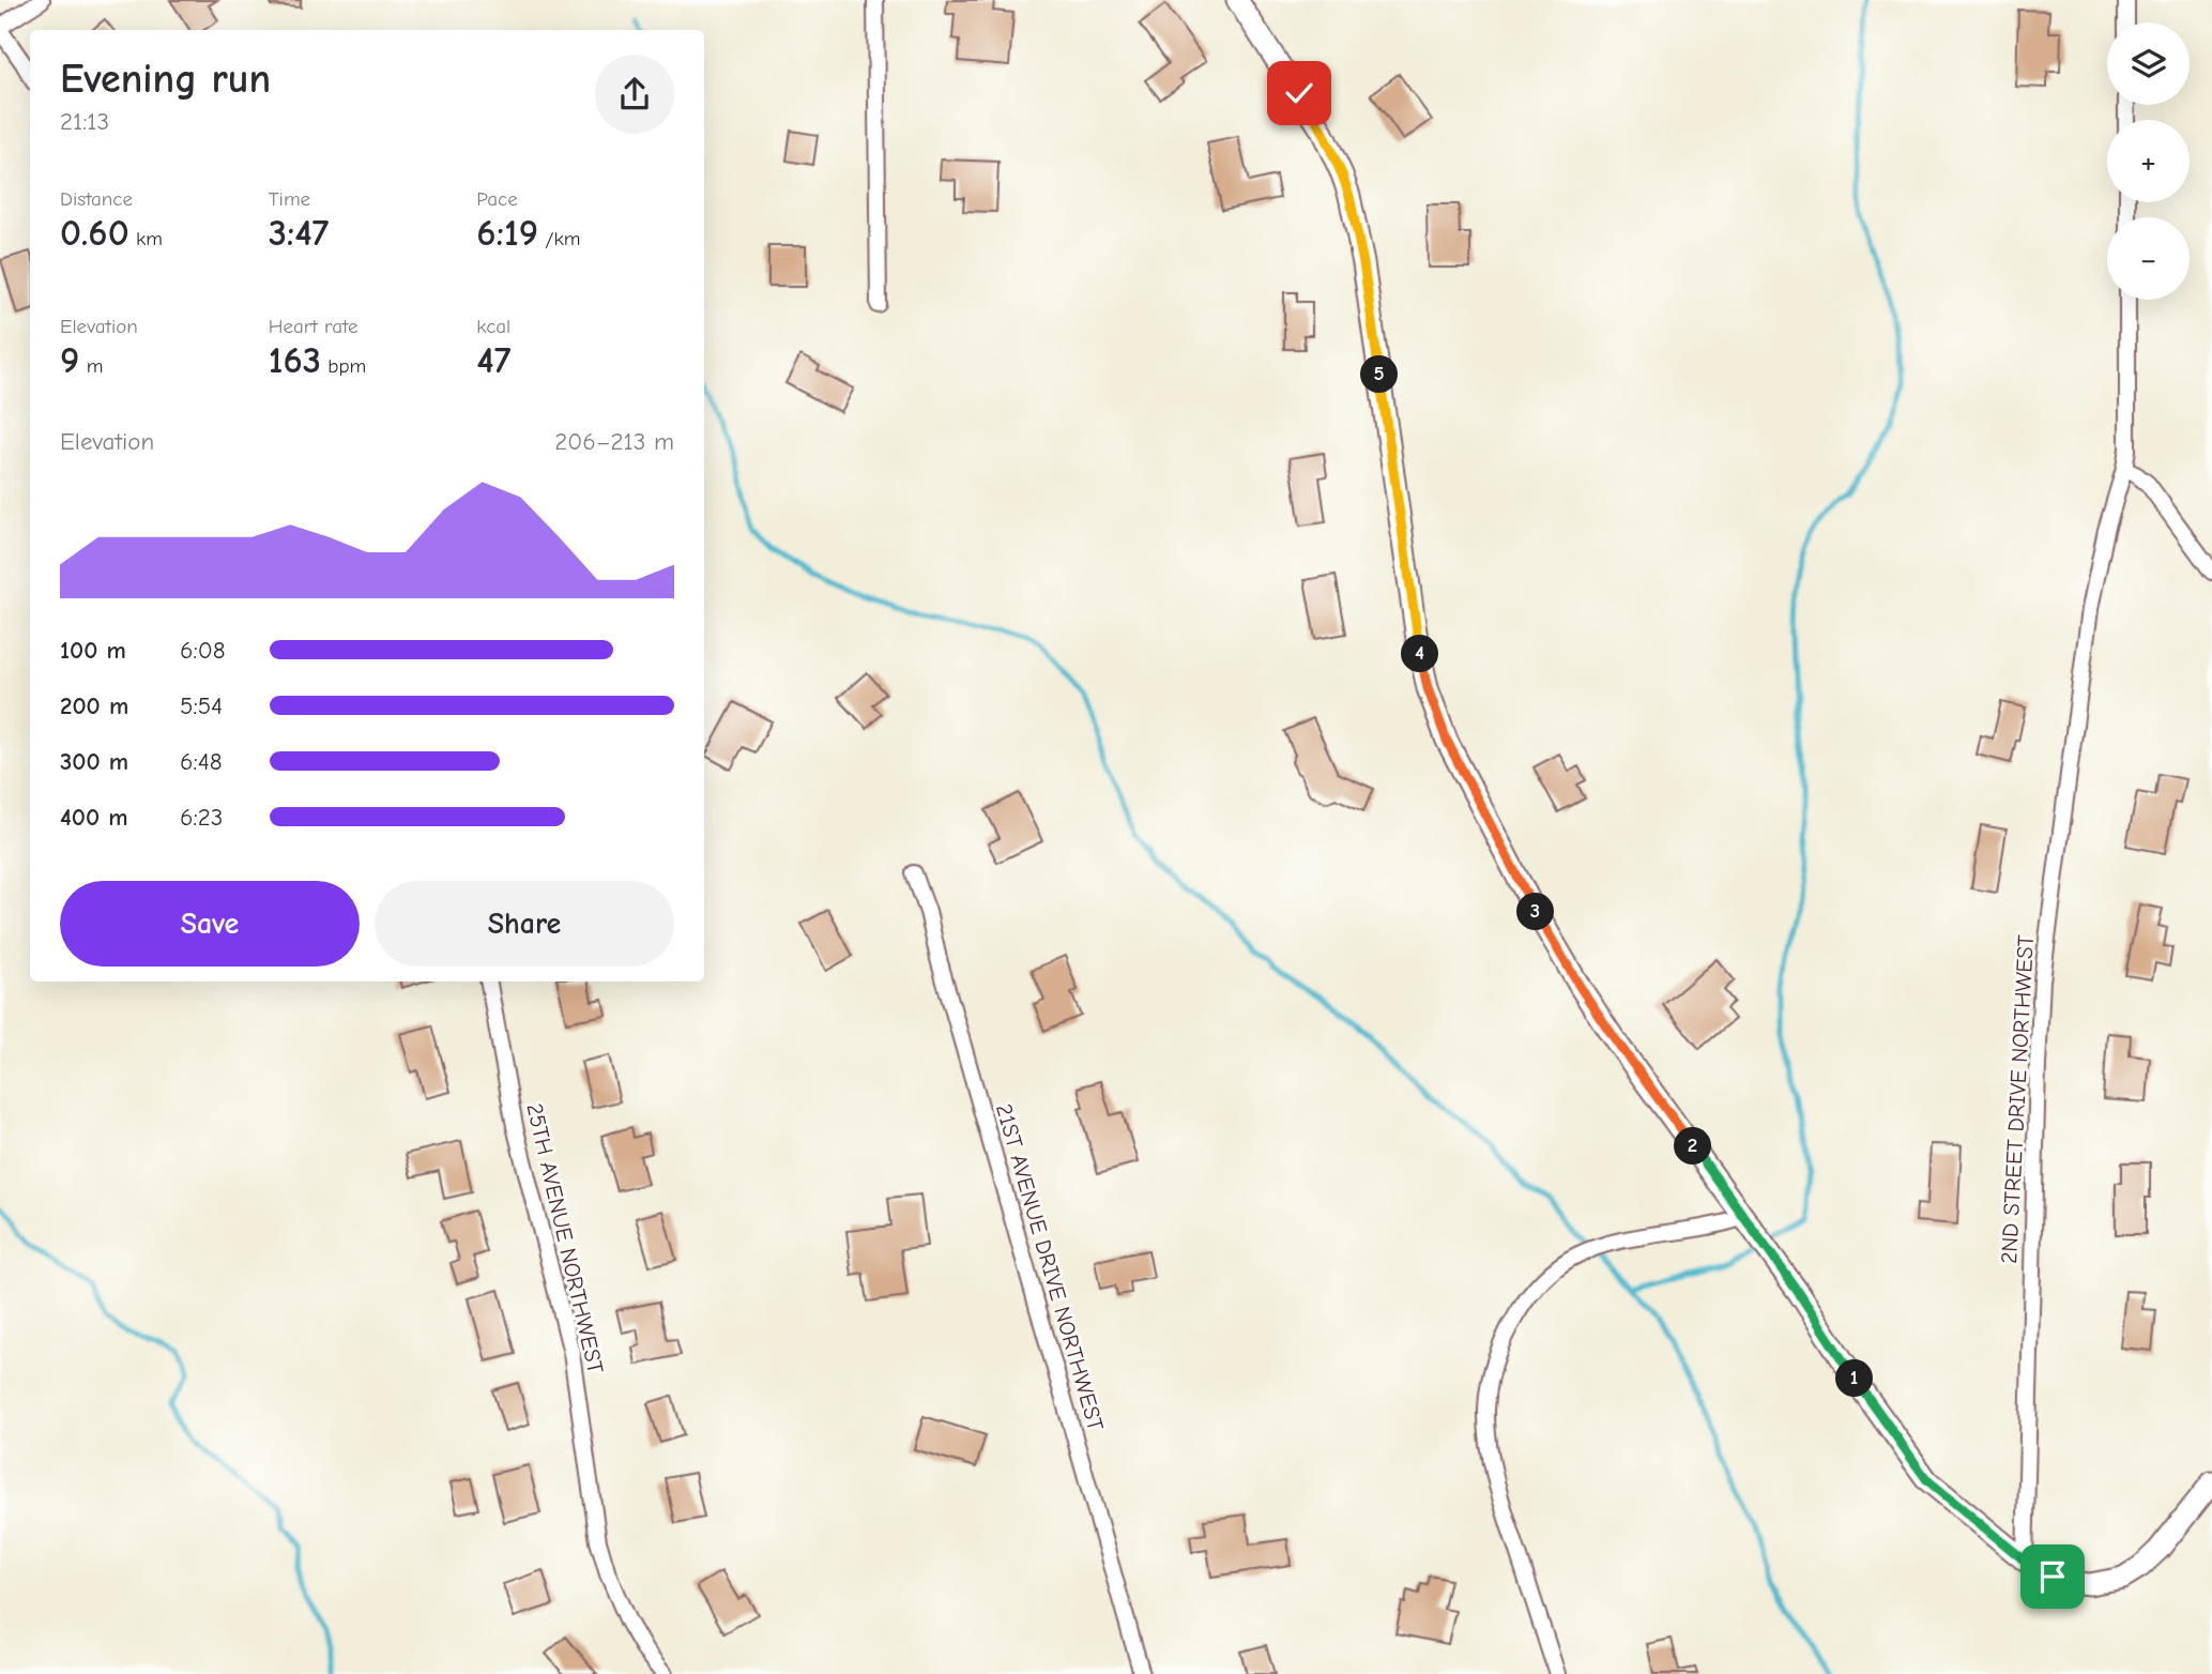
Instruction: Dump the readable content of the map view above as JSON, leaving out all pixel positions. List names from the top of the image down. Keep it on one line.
{"streets":{"street":["2ND STREET DRIVE NORTHWEST","25TH AVENUE NORTHWEST","21ST AVENUE DRIVE NORTHWEST"]},"page":{"map_buttons":["+","−"],"heading":["Evening run","21:13"],"stats":[["Distance","0.60 km"],["Time","3:47"],["Pace","6:19 /km"],["Elevation","9 m"],["Heart rate","163 bpm"],["kcal","47"]],"pins":["5","4","3","2","1"],"chart":["Elevation","206–213 m"],"list":[{"name":"100 m","note":"6:08"},{"name":"200 m","note":"5:54"},{"name":"300 m","note":"6:48"},{"name":"400 m","note":"6:23"}],"buttons":["Save","Share"]}}
